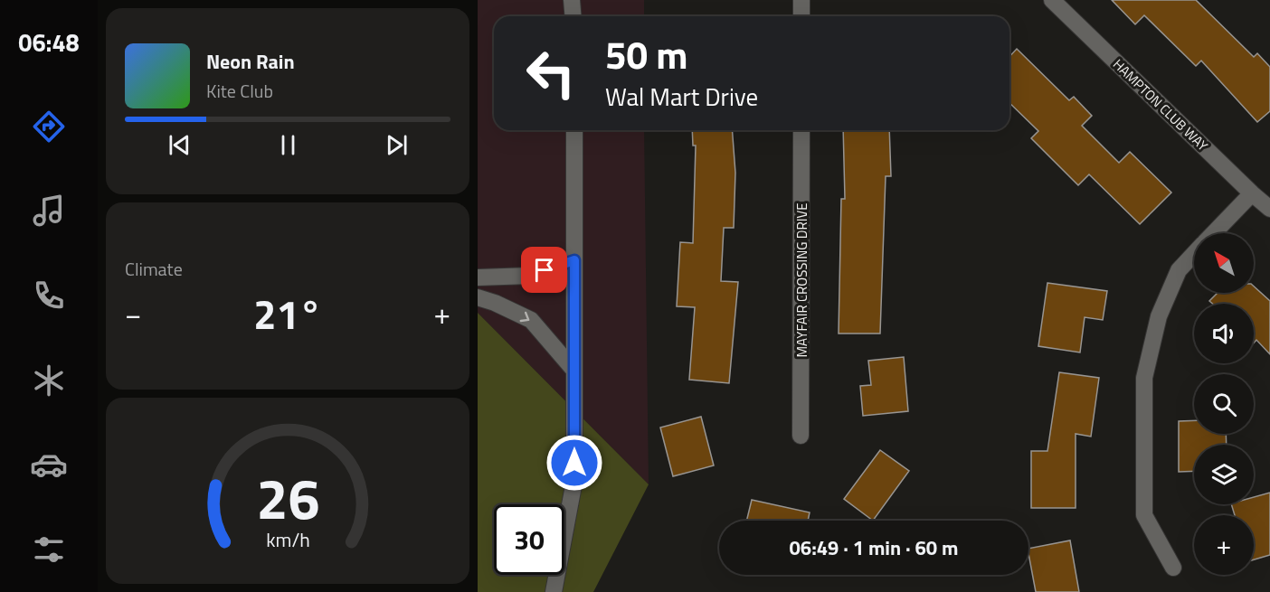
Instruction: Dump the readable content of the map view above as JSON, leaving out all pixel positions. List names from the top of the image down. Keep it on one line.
{"streets":{"street":["HAMPTON CLUB WAY","MAYFAIR CROSSING DRIVE"]},"north":"top left","page":{"tabs":"06:48","turn":["50 m","Wal Mart Drive"],"song":["Neon Rain","Kite Club"],"tile":"Climate","map_buttons":"+","heat":["−","21°","+"],"limit":"30","trip":"06:49 · 1 min · 60 m","gauge":["26","km/h"]}}
